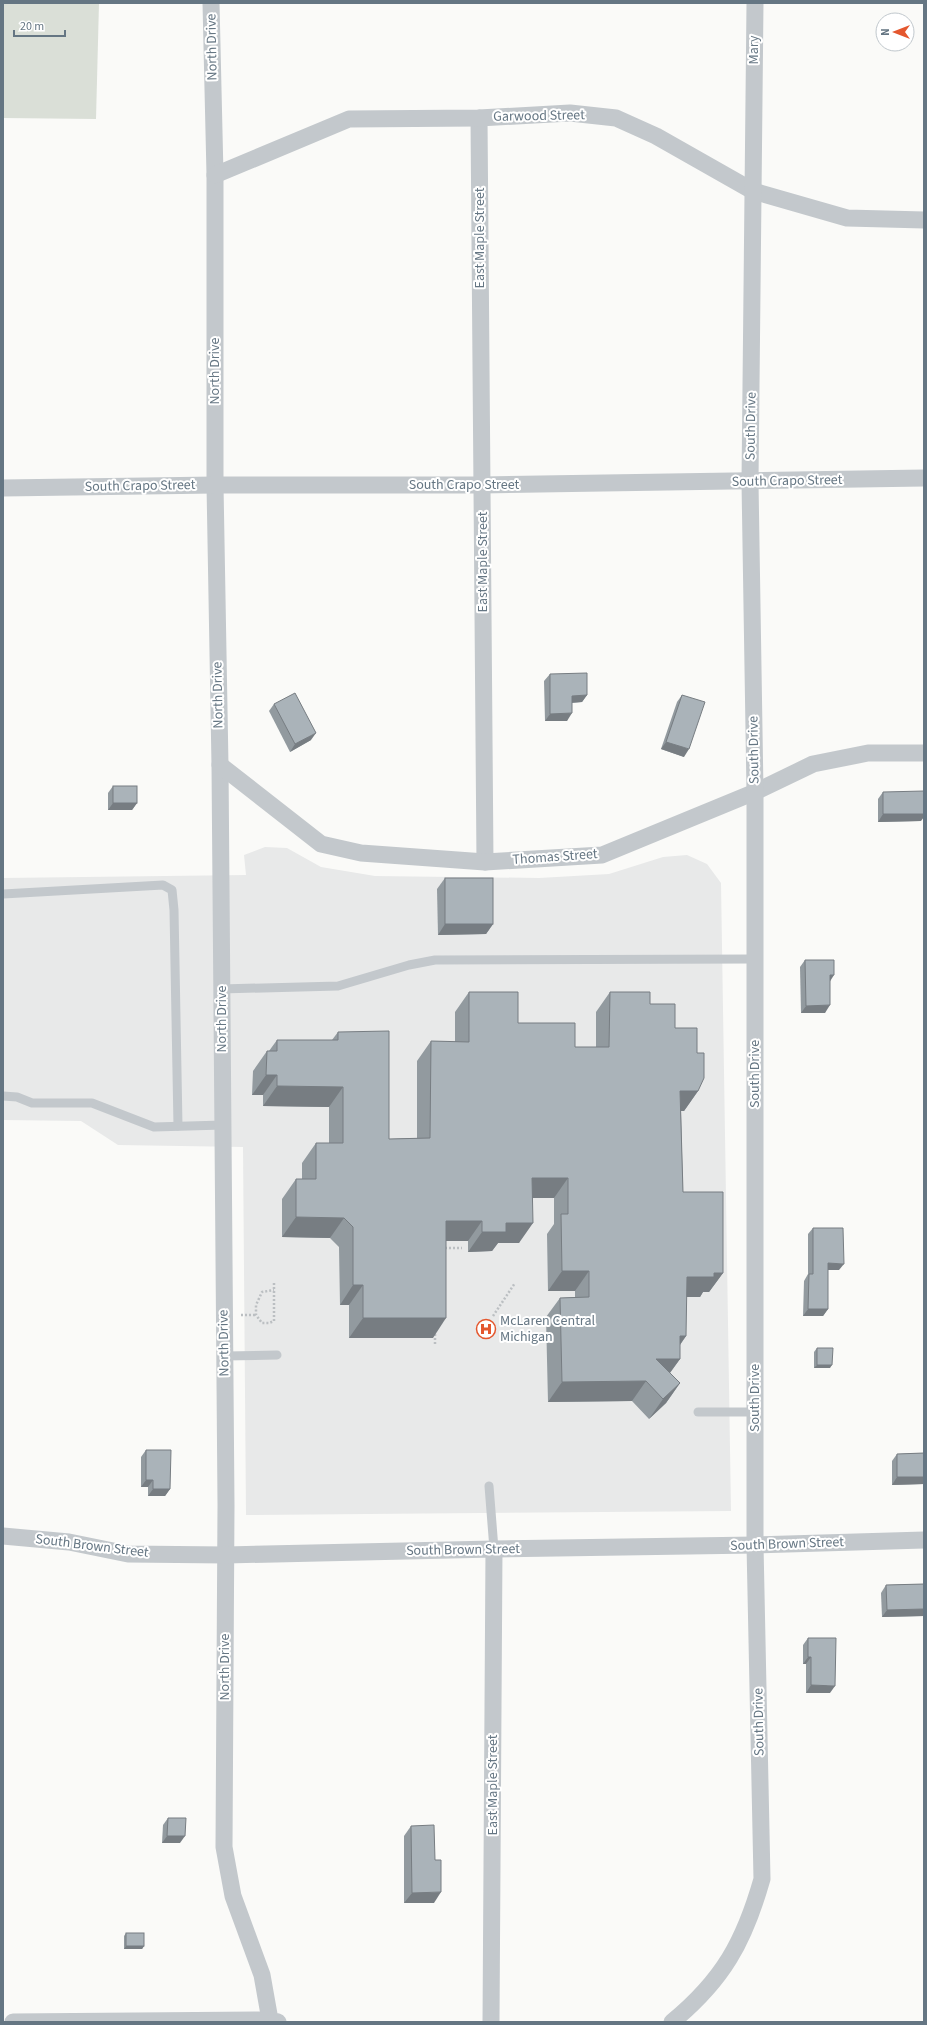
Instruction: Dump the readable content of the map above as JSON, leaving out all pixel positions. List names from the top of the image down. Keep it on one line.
{"streets":{"street":["North Drive","Mary","Garwood Street","East Maple Street","South Drive","South Crapo Street","Thomas Street","South Brown Street"]},"crossings":[["North Drive","Garwood Street"],["North Drive","South Crapo Street"],["North Drive","Thomas Street"],["North Drive","South Brown Street"],["Mary","South Drive"],["Garwood Street","East Maple Street"],["Garwood Street","South Drive"],["East Maple Street","South Crapo Street"],["East Maple Street","Thomas Street"],["East Maple Street","South Brown Street"],["South Drive","South Crapo Street"],["South Drive","Thomas Street"],["South Drive","South Brown Street"]],"places":{"hospital":["McLaren Central Michigan"]},"scale_bar":"20 m","north":"left"}
